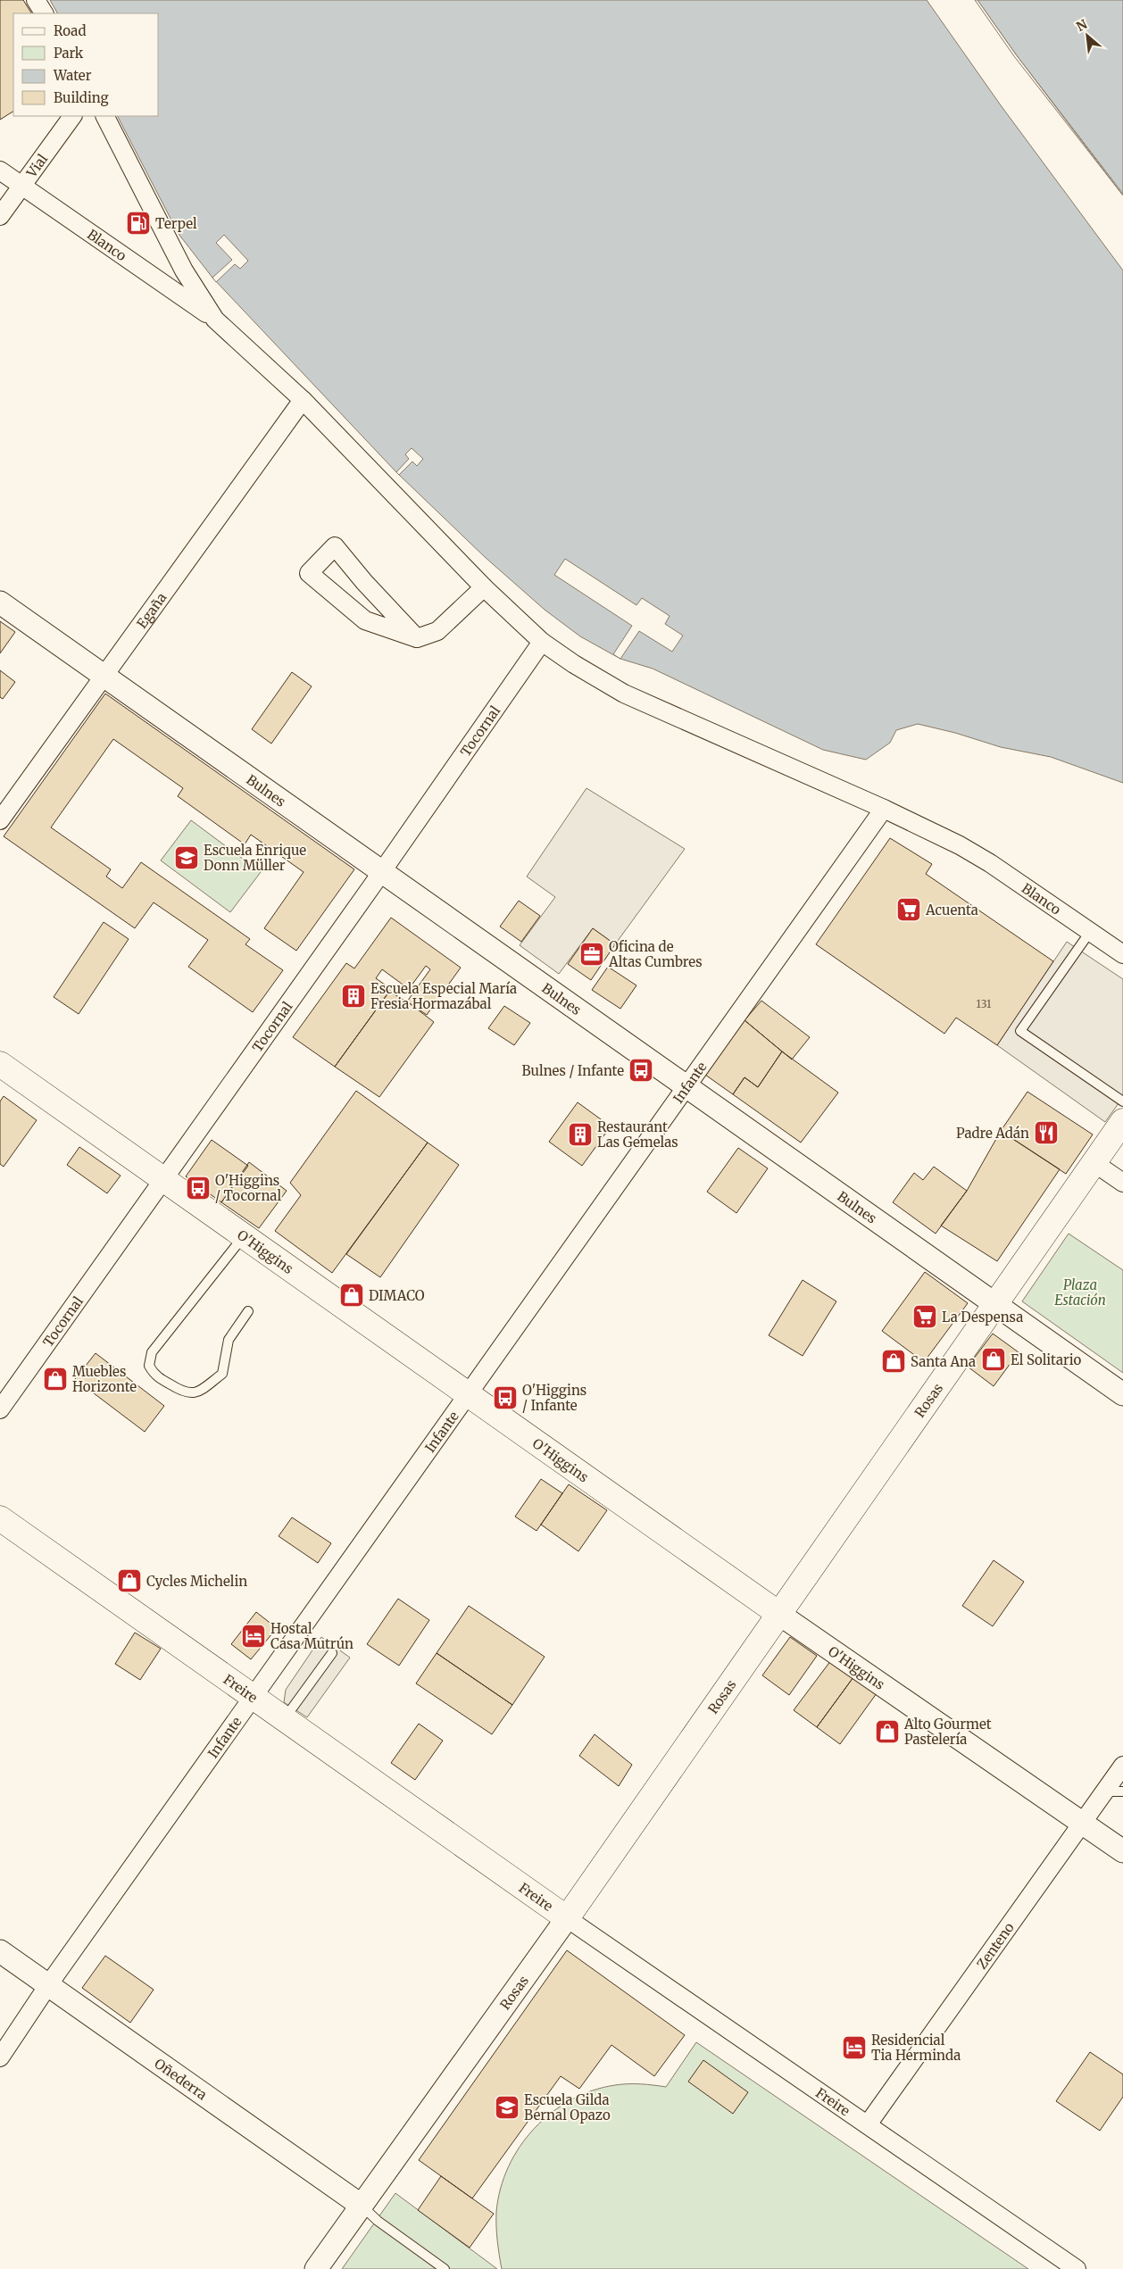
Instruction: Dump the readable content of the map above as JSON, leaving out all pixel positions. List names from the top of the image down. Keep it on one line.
{"streets":{"main road":["O'Higgins","Rosas","Freire"],"street":["Vial","Blanco","Egaña","Tocornal","Bulnes","Infante","Zenteno","Oñederra"]},"crossings":[["Vial","Blanco"],["Blanco","Egaña"],["Blanco","Tocornal"],["Blanco","Infante"],["Egaña","Bulnes"],["Tocornal","Bulnes"],["Tocornal","O'Higgins"],["Bulnes","Infante"],["Bulnes","Rosas"],["Infante","O'Higgins"],["Infante","Freire"],["Infante","Oñederra"],["O'Higgins","Rosas"],["O'Higgins","Zenteno"],["Rosas","Freire"],["Rosas","Oñederra"],["Freire","Zenteno"]],"parks":["Plaza Estación"],"places":{"fuel station":["Terpel"],"school or university":["Escuela Enrique Donn Müller","Escuela Gilda Bernal Opazo"],"supermarket":["Acuenta","La Despensa"],"office":["Oficina de Altas Cumbres"],"building":["Escuela Especial María Fresia Hormazábal","Restaurant Las Gemelas"],"bus stop":["Bulnes / Infante","O'Higgins / Tocornal","O'Higgins / Infante"],"restaurant":["Padre Adán"],"shop":["DIMACO","El Solitario","Santa Ana","Muebles Horizonte","Cycles Michelin","Alto Gourmet Pastelería"],"hotel":["Hostal Casa Mutrún","Residencial Tia Herminda"]},"house_numbers":["131"],"legend":["Road","Park","Water","Building"],"north":"top left"}
